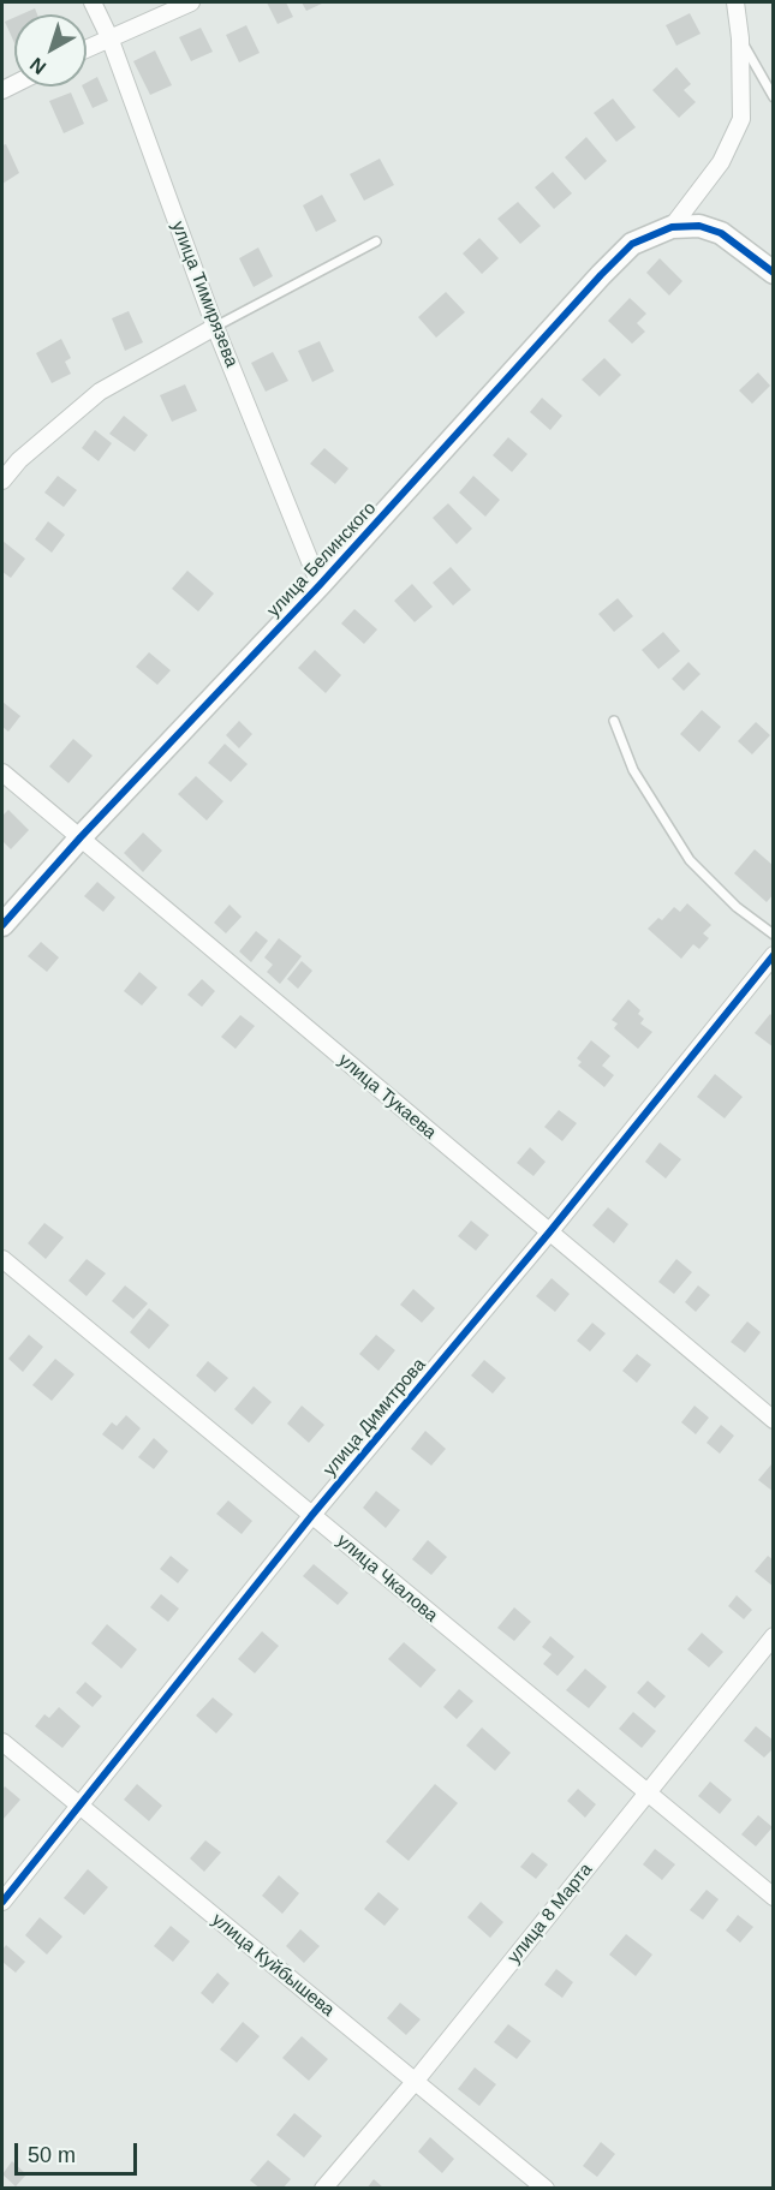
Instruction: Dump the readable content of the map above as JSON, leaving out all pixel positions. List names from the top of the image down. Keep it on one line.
{"streets":{"street":["улица Тимирязева","улица Белинского","улица Тукаева","улица Димитрова","улица Чкалова","улица 8 Марта","улица Куйбышева"]},"crossings":[["улица Тимирязева","улица Белинского"],["улица Белинского","улица Тукаева"],["улица Тукаева","улица Димитрова"],["улица Димитрова","улица Чкалова"],["улица Димитрова","улица Куйбышева"],["улица Чкалова","улица 8 Марта"],["улица 8 Марта","улица Куйбышева"]],"scale_bar":"50 m","north":"bottom left"}
